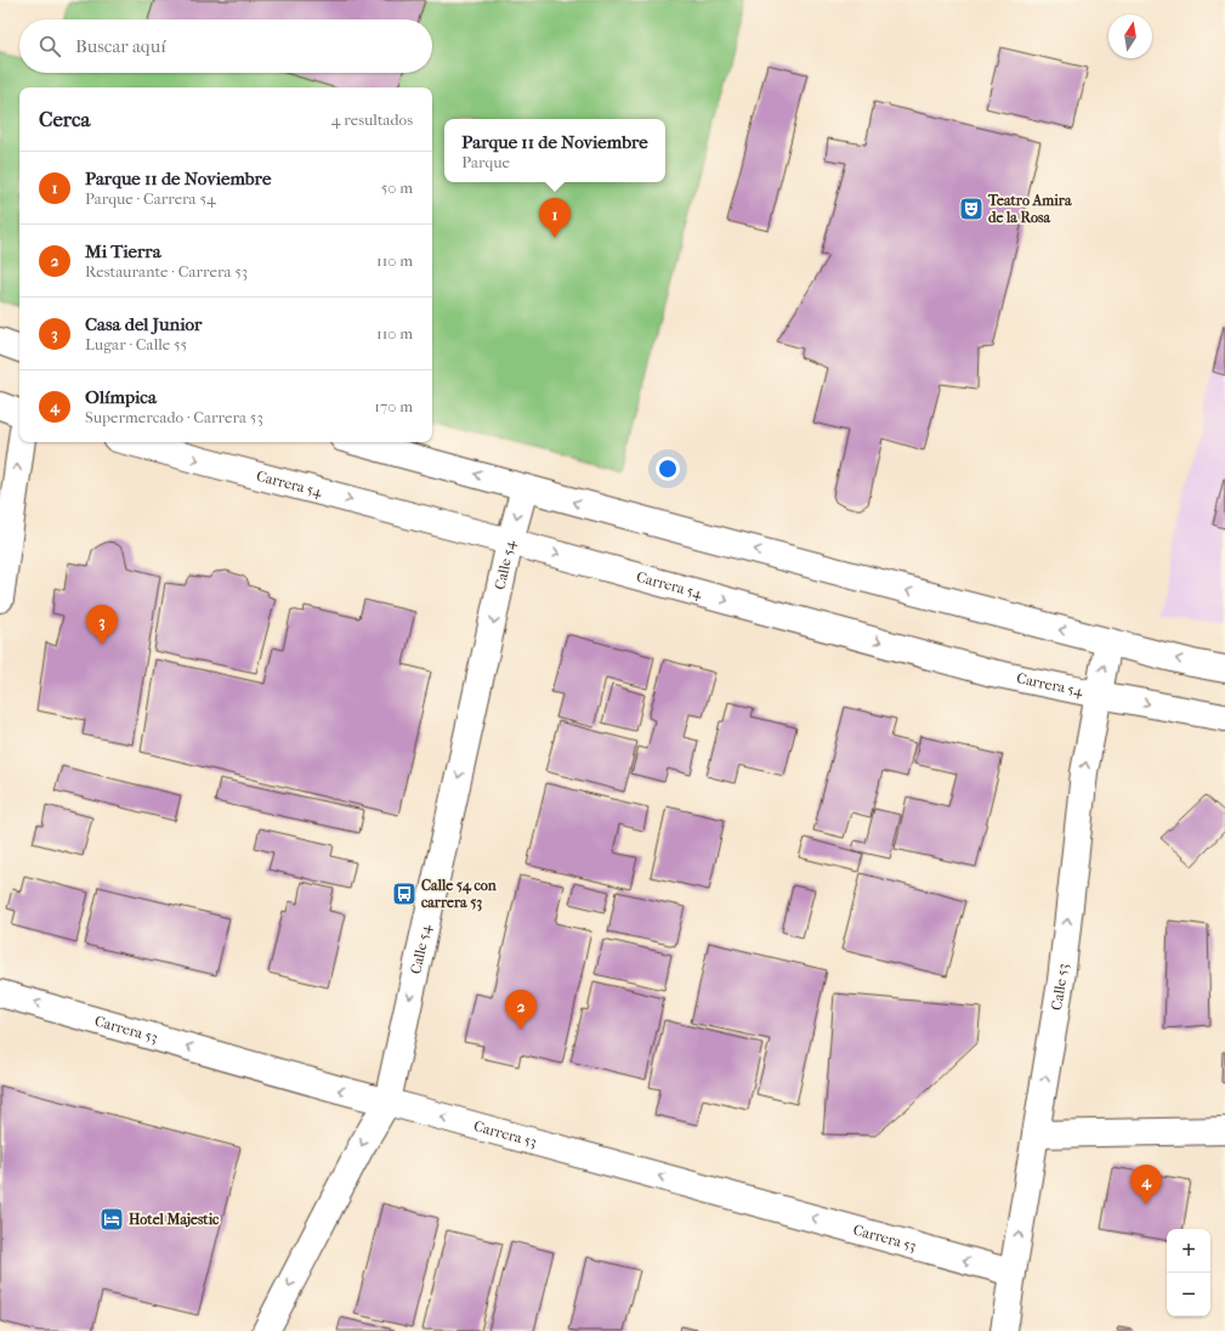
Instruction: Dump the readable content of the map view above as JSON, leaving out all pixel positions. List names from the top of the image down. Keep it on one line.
{"streets":{"street":["Carrera 54","Calle 54","Calle 53","Carrera 53"]},"crossings":[["Carrera 54","Calle 54"],["Carrera 54","Calle 53"],["Calle 54","Carrera 53"],["Calle 53","Carrera 53"]],"one_way":["Calle 54","Calle 53","Carrera 53"],"places":{"theatre":["Teatro Amira de la Rosa"],"bus stop":["Calle 54 con carrera 53"],"hotel":["Hotel Majestic"]},"north":"top","page":{"search":"Buscar aquí","heading":["Cerca","4 resultados"],"popup":["Parque 11 de Noviembre","Parque"],"list":[{"mark":"1","name":"Parque 11 de Noviembre","note":"Parque · Carrera 54","value":"50 m"},{"mark":"2","name":"Mi Tierra","note":"Restaurante · Carrera 53","value":"110 m"},{"mark":"3","name":"Casa del Junior","note":"Lugar · Calle 55","value":"110 m"},{"mark":"4","name":"Olímpica","note":"Supermercado · Carrera 53","value":"170 m"}],"pins":["1","3","2","4"],"map_buttons":["+","−"]}}
